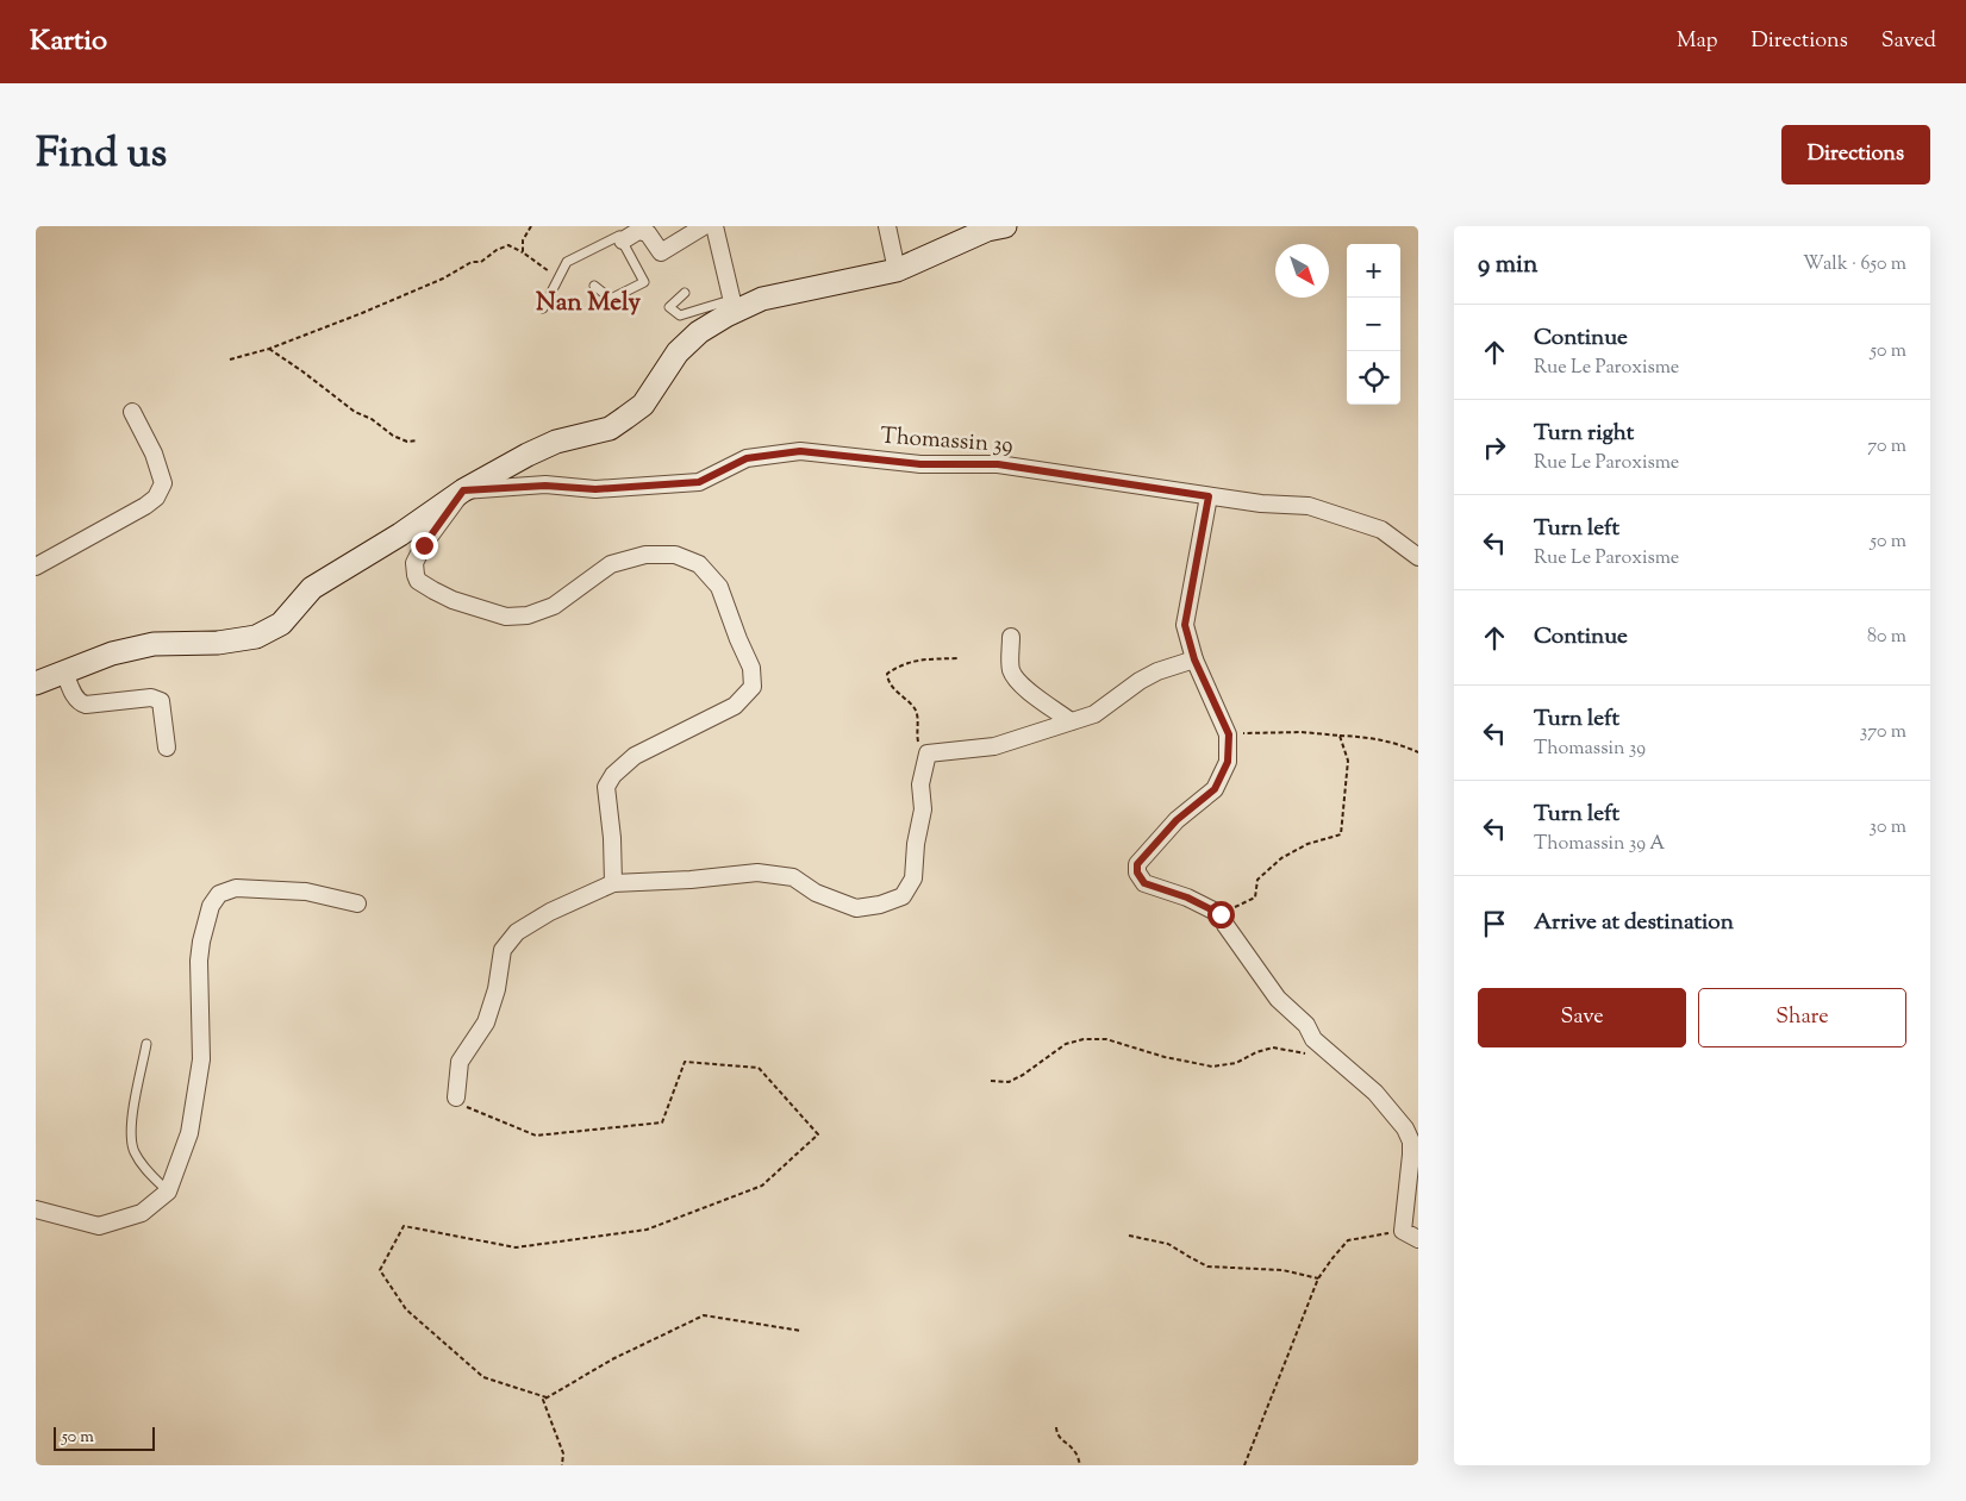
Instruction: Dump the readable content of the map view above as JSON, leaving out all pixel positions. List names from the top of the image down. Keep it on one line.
{"streets":{"street":["Thomassin 39"]},"districts":["Nan Mely"],"scale_bar":"50 m","north":"bottom right","page":{"header":"Kartio","nav":["Map","Directions","Saved"],"title":"Find us","buttons":["Directions",["Save","Share"]],"heading":["9 min","Walk · 650 m"],"map_buttons":["+","−"],"list":[["Continue","Rue Le Paroxisme","50 m"],["Turn right","Rue Le Paroxisme","70 m"],["Turn left","Rue Le Paroxisme","50 m"],["Continue","80 m"],["Turn left","Thomassin 39","370 m"],["Turn left","Thomassin 39 A","30 m"],"Arrive at destination"],"scale":"50 m"}}
